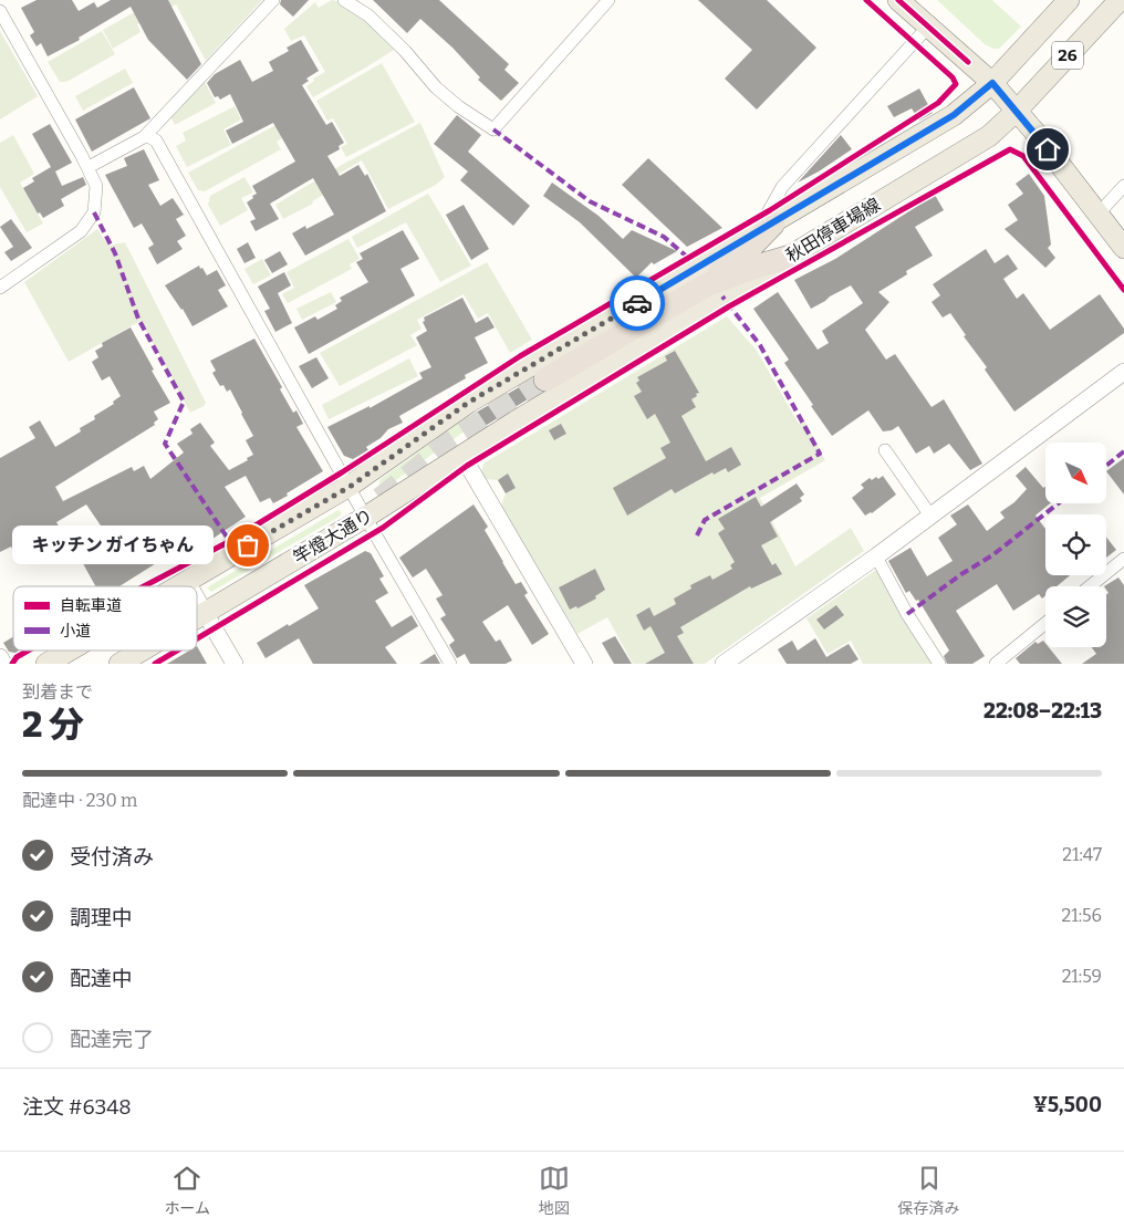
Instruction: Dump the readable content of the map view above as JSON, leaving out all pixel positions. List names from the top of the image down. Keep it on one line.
{"streets":{"main road":["26","秋田停車場線","竿燈大通り"]},"crossings":[["26","竿燈大通り"],["秋田停車場線","竿燈大通り"]],"places":["キッチン ガイちゃん"],"legend":["自転車道","小道"],"north":"bottom right","page":{"bubble":"キッチン ガイちゃん","heading":["2 分","到着まで","22:08–22:13"],"panel":["注文 #6348","¥5,500"],"bar":"配達中 · 230 m","list":[["受付済み","21:47"],["調理中","21:56"],["配達中","21:59"],"配達完了"],"tabs":["ホーム","地図","保存済み"]}}
